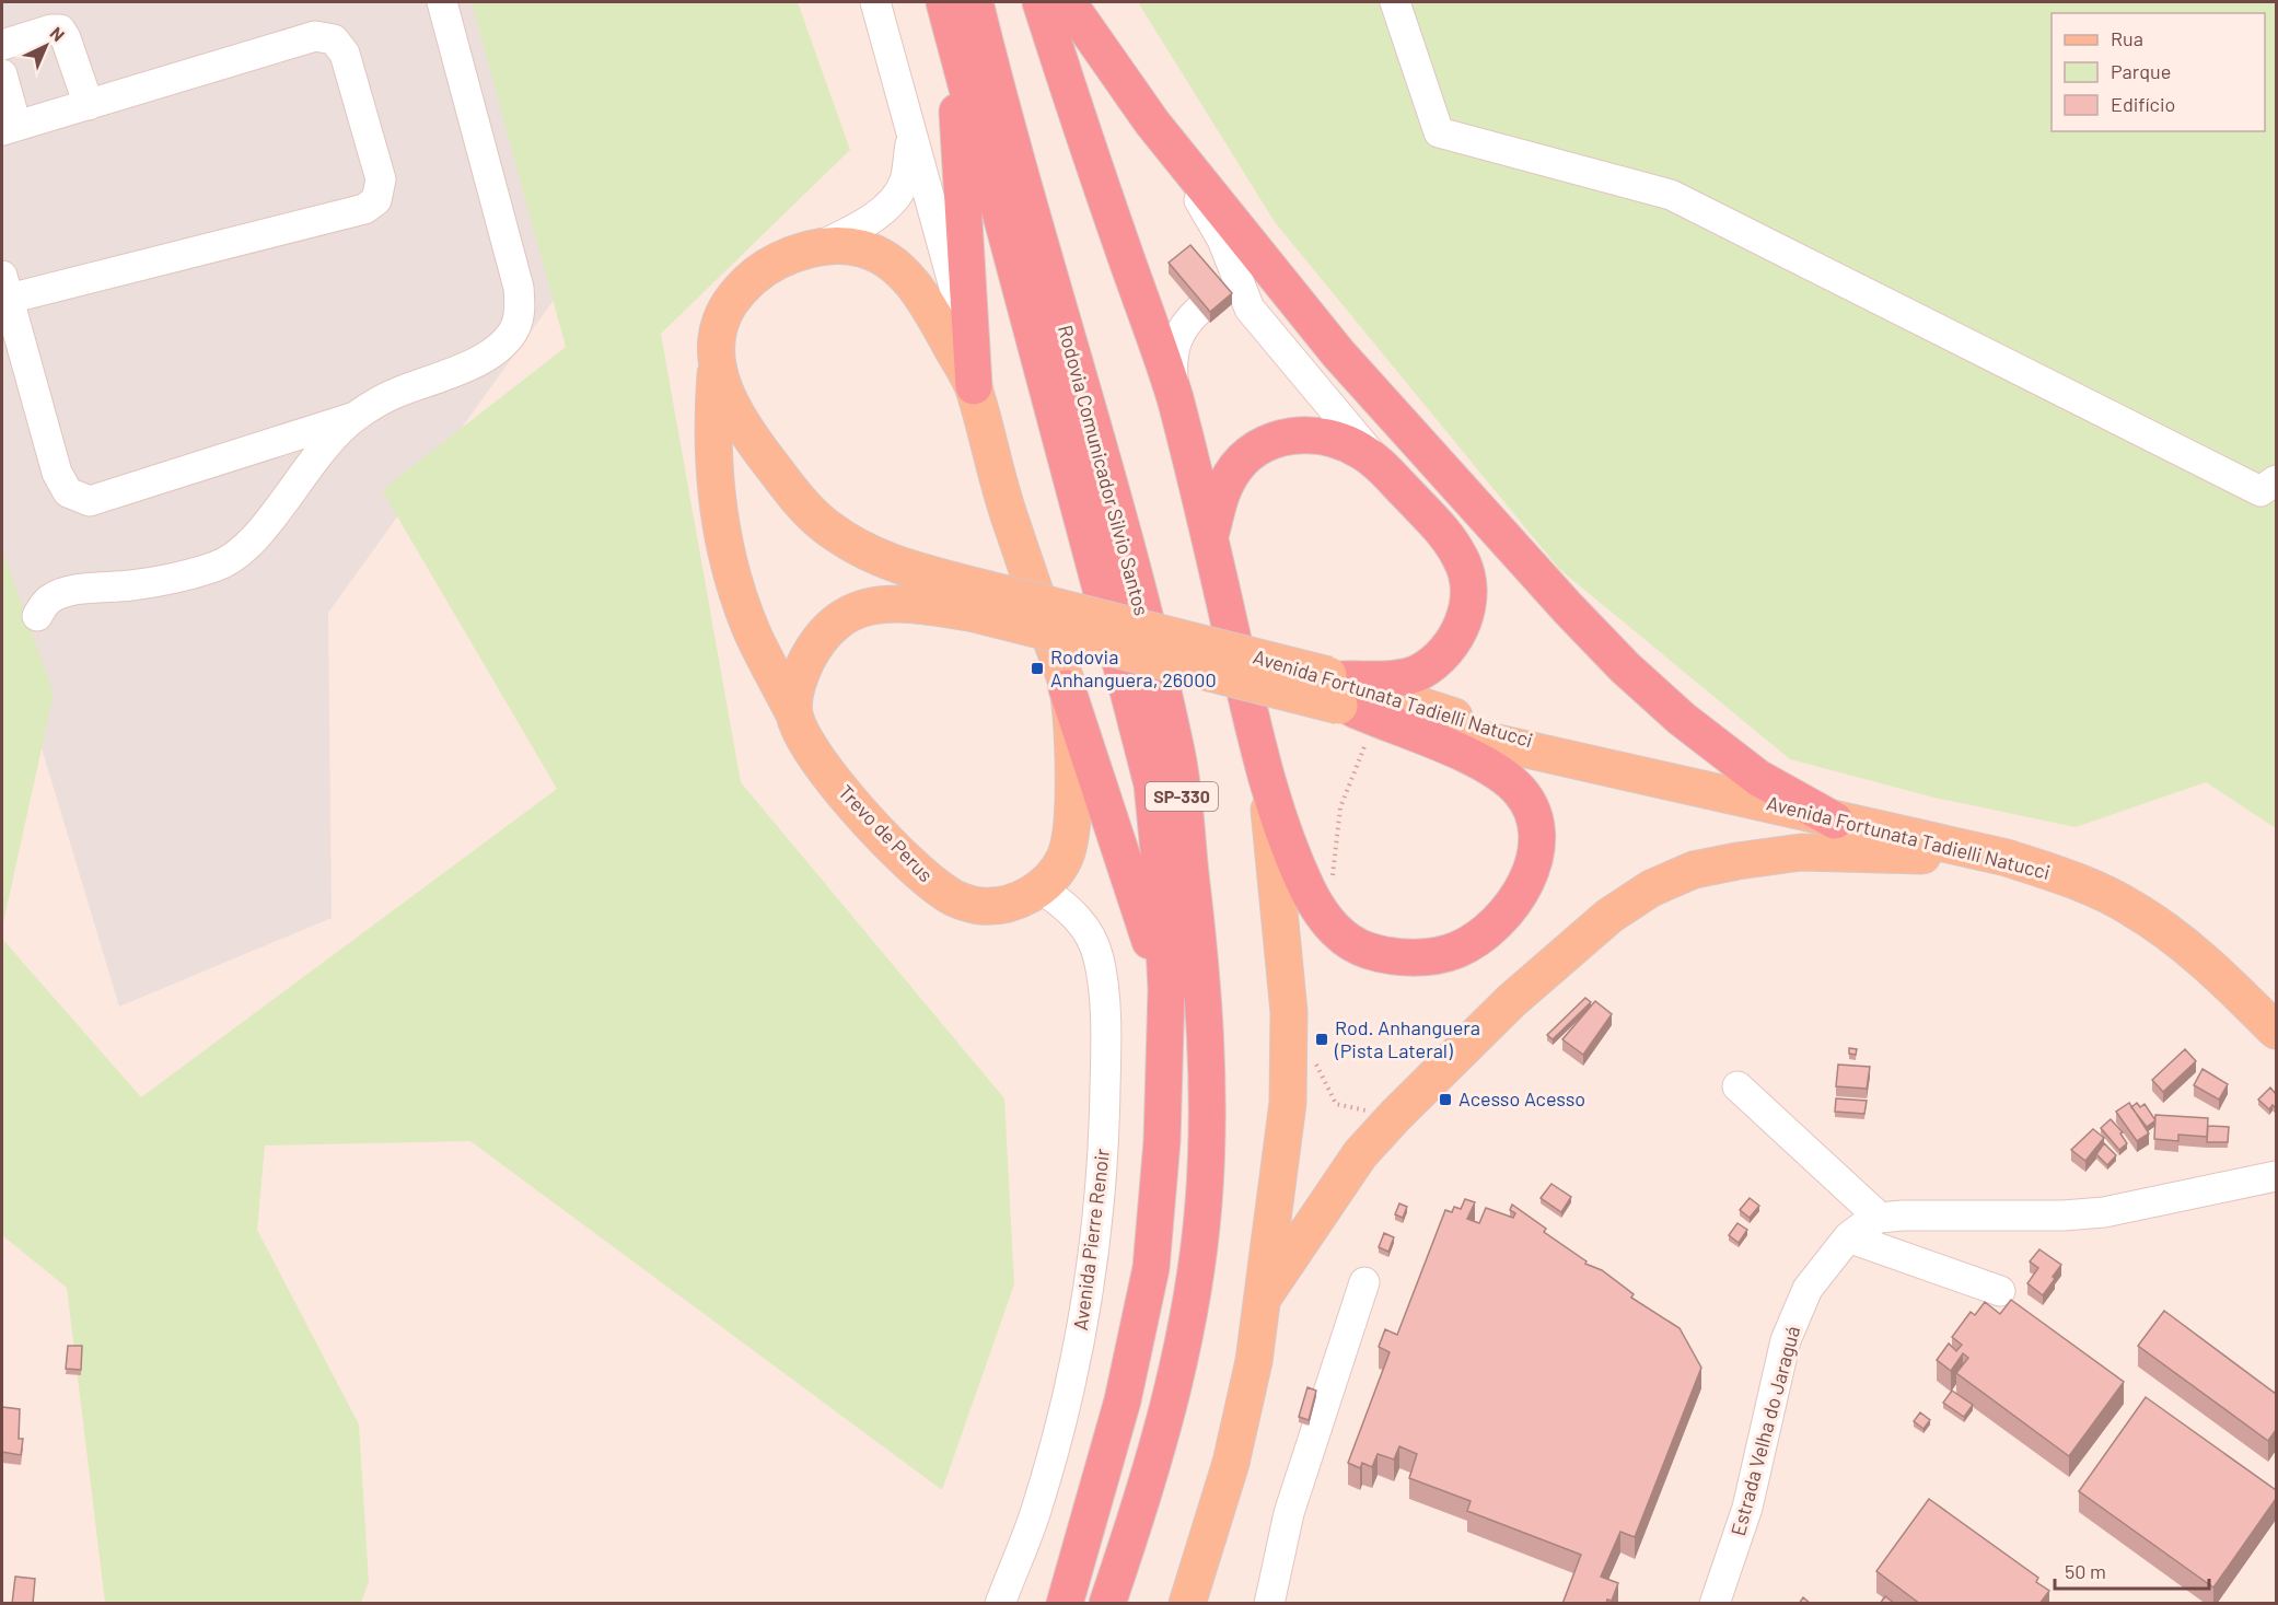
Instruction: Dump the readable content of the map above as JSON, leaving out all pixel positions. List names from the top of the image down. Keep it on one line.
{"streets":{"highway":["Rodovia Comunicador Silvio Santos","SP-330"],"main road":["Avenida Fortunata Tadielli Natucci","Trevo de Perus"],"street":["Avenida Pierre Renoir","Estrada Velha do Jaraguá"]},"crossings":[["Trevo de Perus","Avenida Pierre Renoir"]],"places":{"transit":["Rodovia Anhanguera, 26000","Rod. Anhanguera (Pista Lateral)","Acesso Acesso"]},"legend":["Rua","Parque","Edifício"],"scale_bar":"50 m","north":"top right"}
